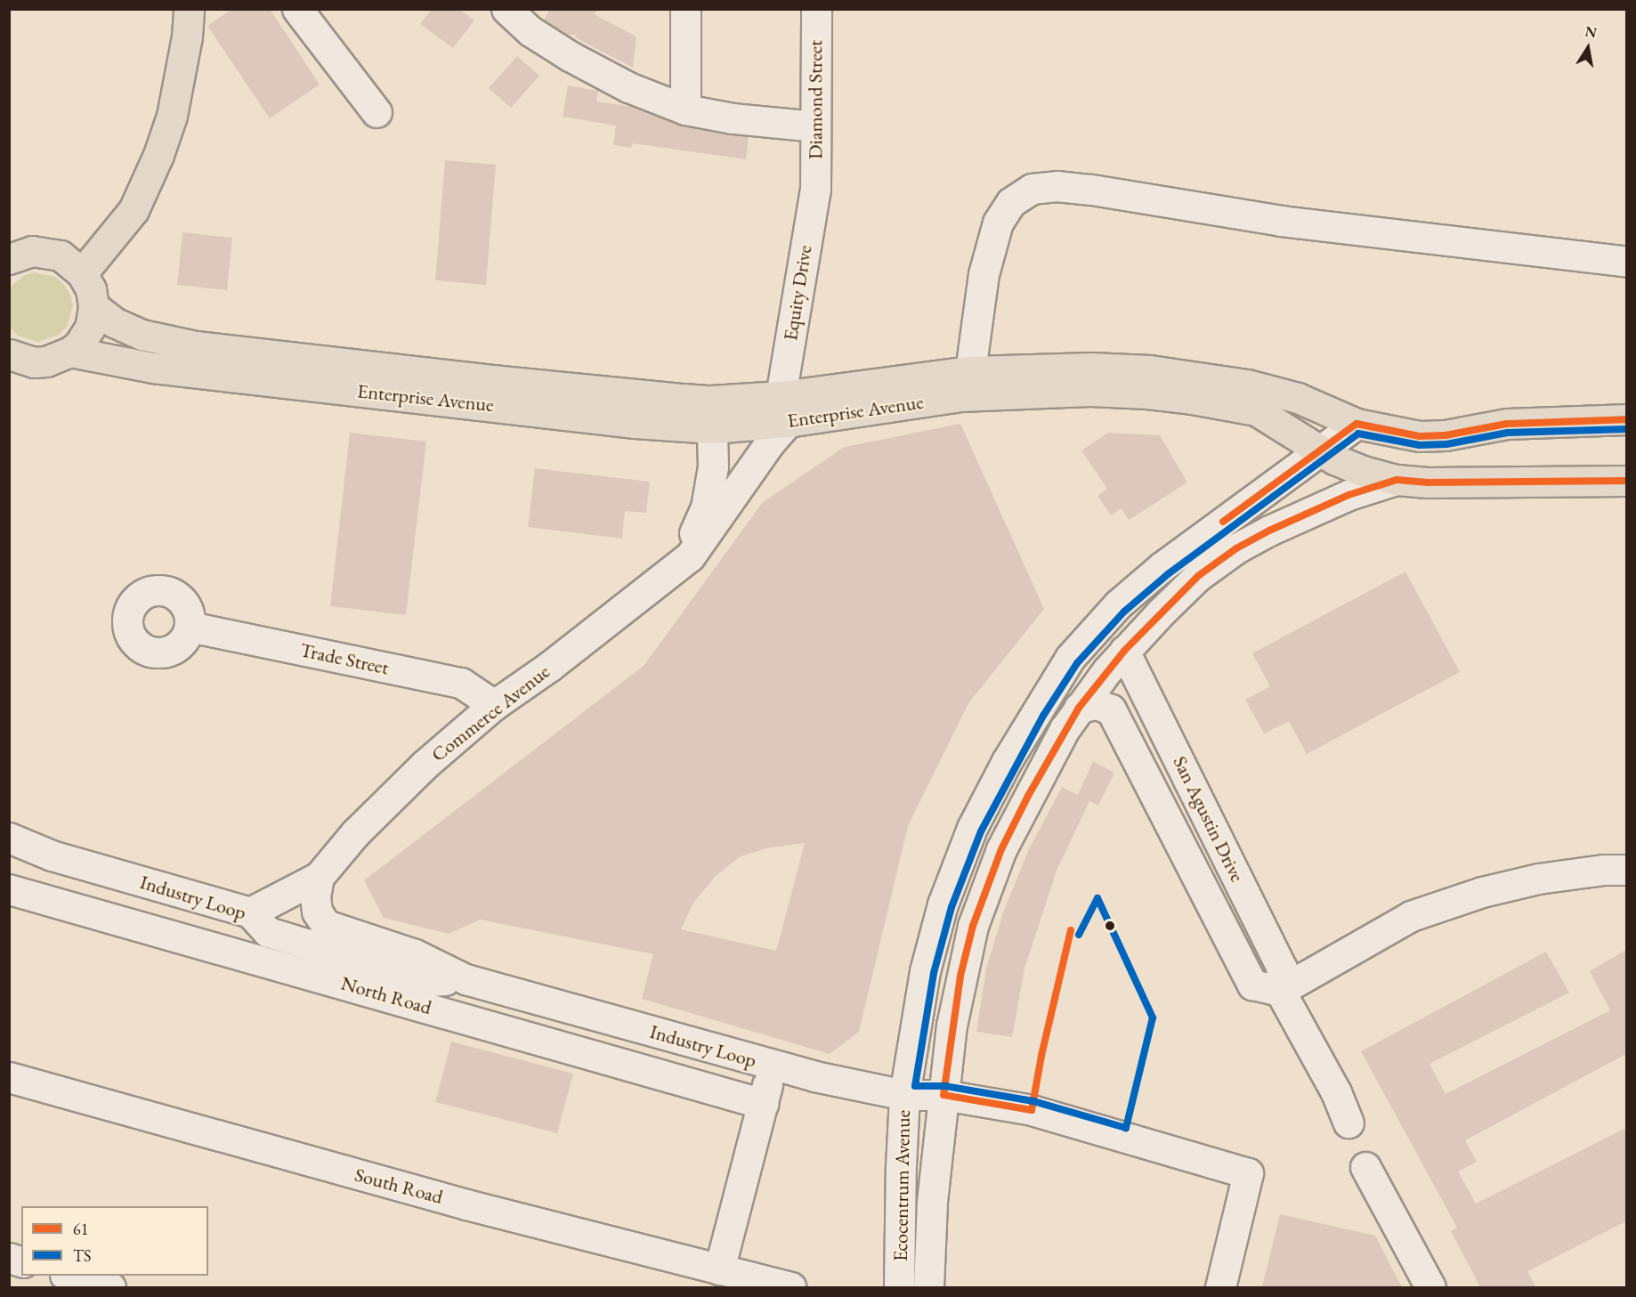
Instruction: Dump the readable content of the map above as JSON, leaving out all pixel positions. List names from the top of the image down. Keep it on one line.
{"streets":{"main road":["Enterprise Avenue"],"street":["Diamond Street","Equity Drive","Trade Street","Commerce Avenue","San Agustin Drive","Industry Loop","North Road","South Road","Ecocentrum Avenue"]},"crossings":[["Diamond Street","Equity Drive"],["Equity Drive","Enterprise Avenue"],["Equity Drive","Commerce Avenue"],["Enterprise Avenue","Commerce Avenue"],["Enterprise Avenue","Ecocentrum Avenue"],["Trade Street","Commerce Avenue"],["Commerce Avenue","Industry Loop"],["San Agustin Drive","Ecocentrum Avenue"],["Industry Loop","Ecocentrum Avenue"]],"lines":["transit line 61","transit line TS"],"legend":["61","TS"],"north":"top"}
